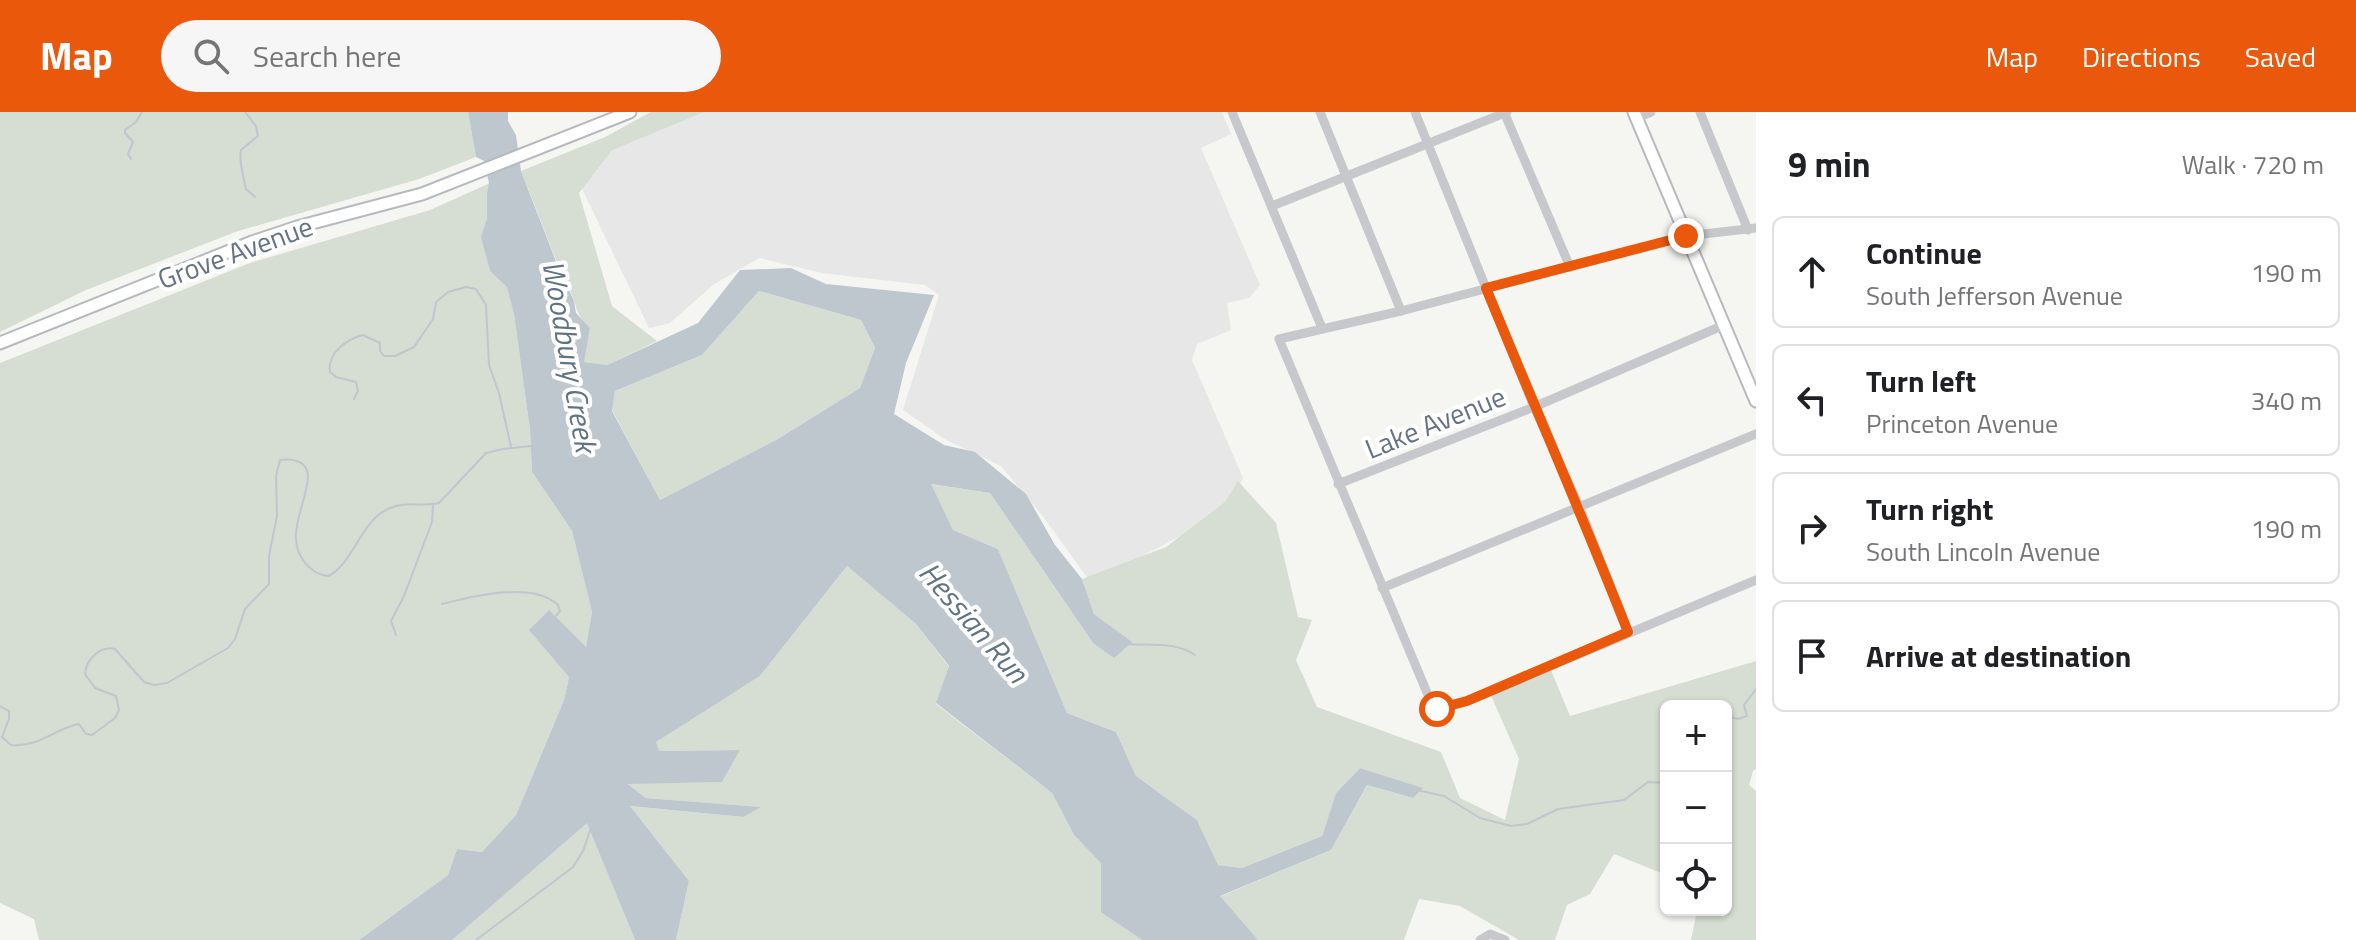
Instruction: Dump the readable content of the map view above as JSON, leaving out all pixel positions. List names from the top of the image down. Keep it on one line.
{"streets":{"main road":["Grove Avenue"],"street":["Lake Avenue"]},"water":["Woodbury Creek","Hessian Run"],"page":{"header":"Map","search":"Search here","nav":["Map","Directions","Saved"],"heading":["9 min","Walk · 720 m"],"list":[["Continue","South Jefferson Avenue","190 m"],["Turn left","Princeton Avenue","340 m"],["Turn right","South Lincoln Avenue","190 m"],"Arrive at destination"],"map_buttons":["+","−"]}}
